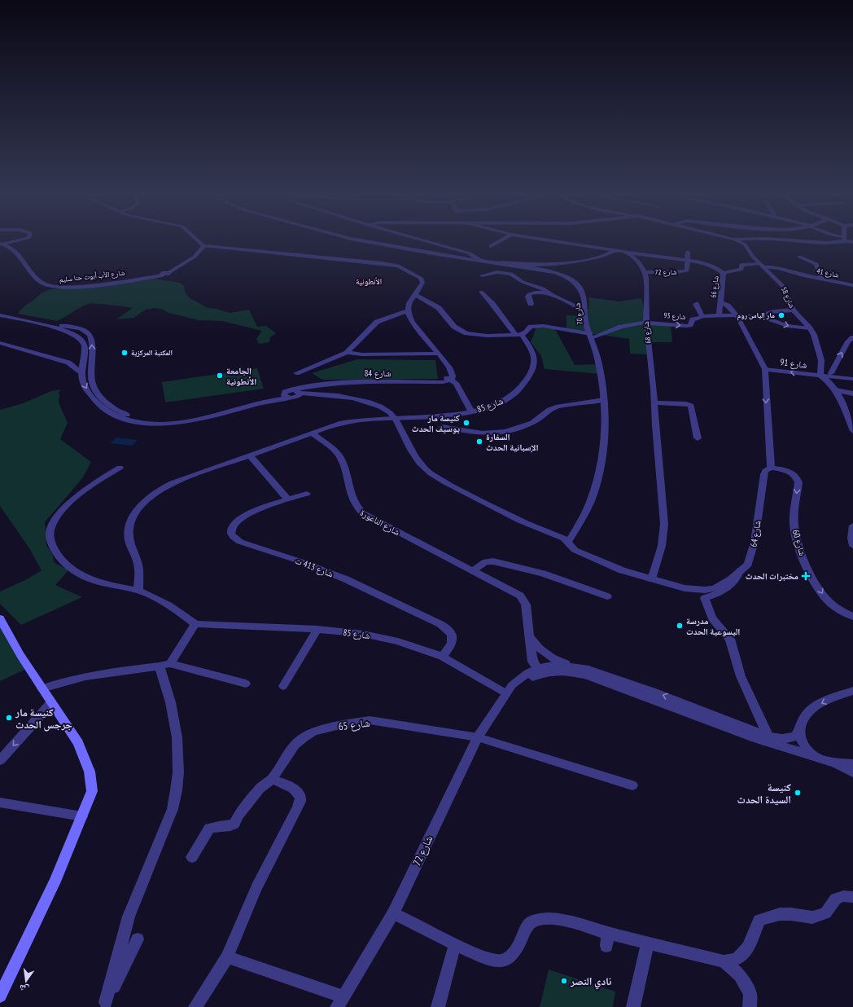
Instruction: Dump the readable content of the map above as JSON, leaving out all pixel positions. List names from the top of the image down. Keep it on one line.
{"streets":{"street":["شارع 72","شارع 41","شارع الأب أبوت حنا سليم","شارع 66","شارع 58","شارع 70","شارع 93","شارع 68","شارع 91","شارع 84","شارع 85","شارع الناعورة","شارع 64","شارع 60","شارع 413 ت","شارع 65"]},"crossings":[["شارع 72","شارع 68"],["شارع 72","شارع 85"],["شارع 72","شارع الناعورة"],["شارع 72","شارع 65"],["شارع 41","شارع 58"],["شارع 58","شارع 91"],["شارع 70","شارع 93"],["شارع 70","شارع 64"],["شارع 93","شارع 68"],["شارع 68","شارع 64"],["شارع 85","شارع 64"],["شارع 85","شارع 413 ت"],["شارع 64","شارع 60"]],"one_way":["شارع 60"],"districts":["الأنطونية"],"places":{"other":["مار إلياس روم","المكتبة المركزية","الجامعة الأنطونية","كنيسة مار يوسيف الحدث","السفارة الإسبانية الحدث","مدرسة اليسوعية الحدت","كنيسة مار جرجس الحدث","كنيسة السيدة الحدث","نادي النصر"],"health":["مختبرات الحدث"]},"north":"bottom"}
